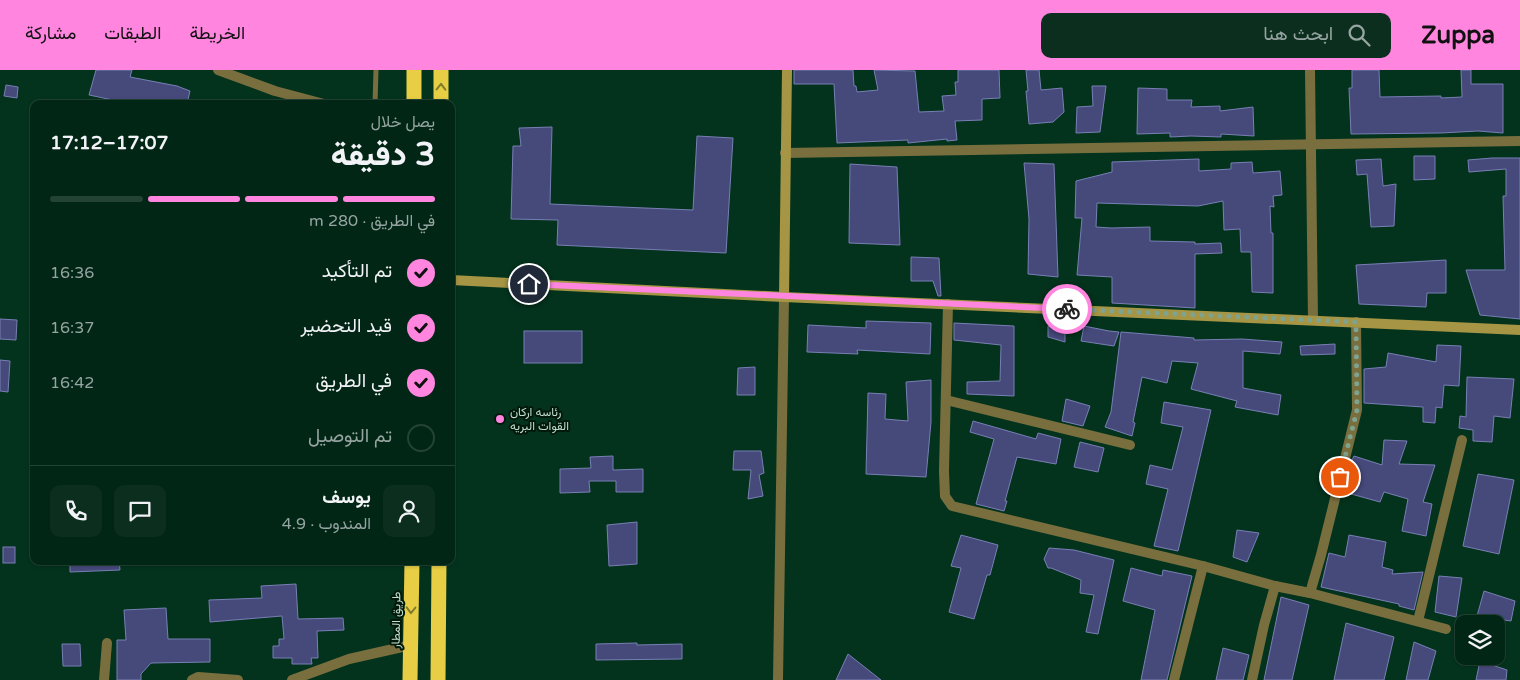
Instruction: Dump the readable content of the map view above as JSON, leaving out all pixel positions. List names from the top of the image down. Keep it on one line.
{"streets":{"highway":["طريق المطار"]},"places":["رئاسه اركان القوات البريه"],"page":{"header":"Zuppa","search":"ابحث هنا","nav":["الخريطة","الطبقات","مشاركة"],"heading":["3 دقيقة","يصل خلال","17:07–17:12"],"panel":["يوسف","المندوب · 4.9"],"bar":"في الطريق · 280 m","list":[["تم التأكيد","16:36"],["قيد التحضير","16:37"],["في الطريق","16:42"],"تم التوصيل"]}}
